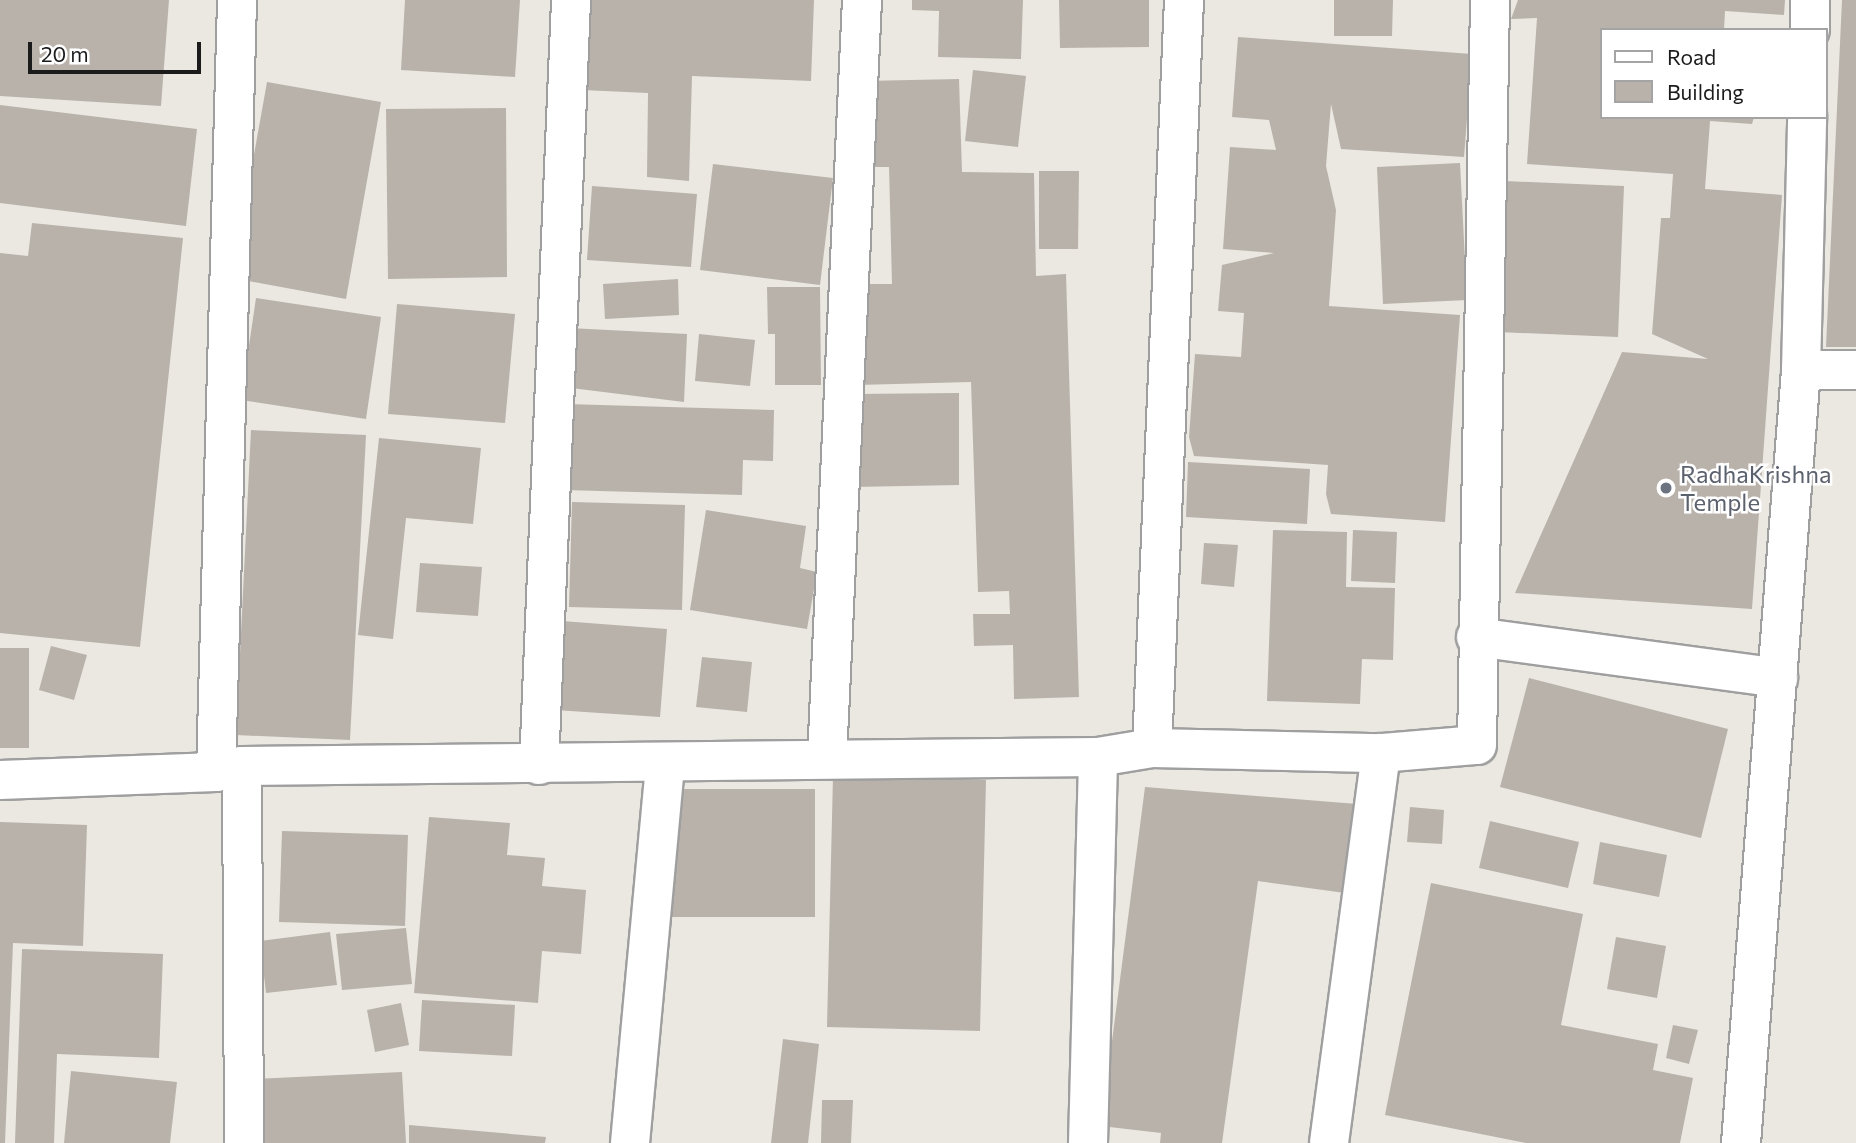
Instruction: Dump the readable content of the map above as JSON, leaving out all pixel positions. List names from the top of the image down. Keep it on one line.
{"places":["RadhaKrishna Temple"],"legend":["Road","Building"],"scale_bar":"20 m"}
